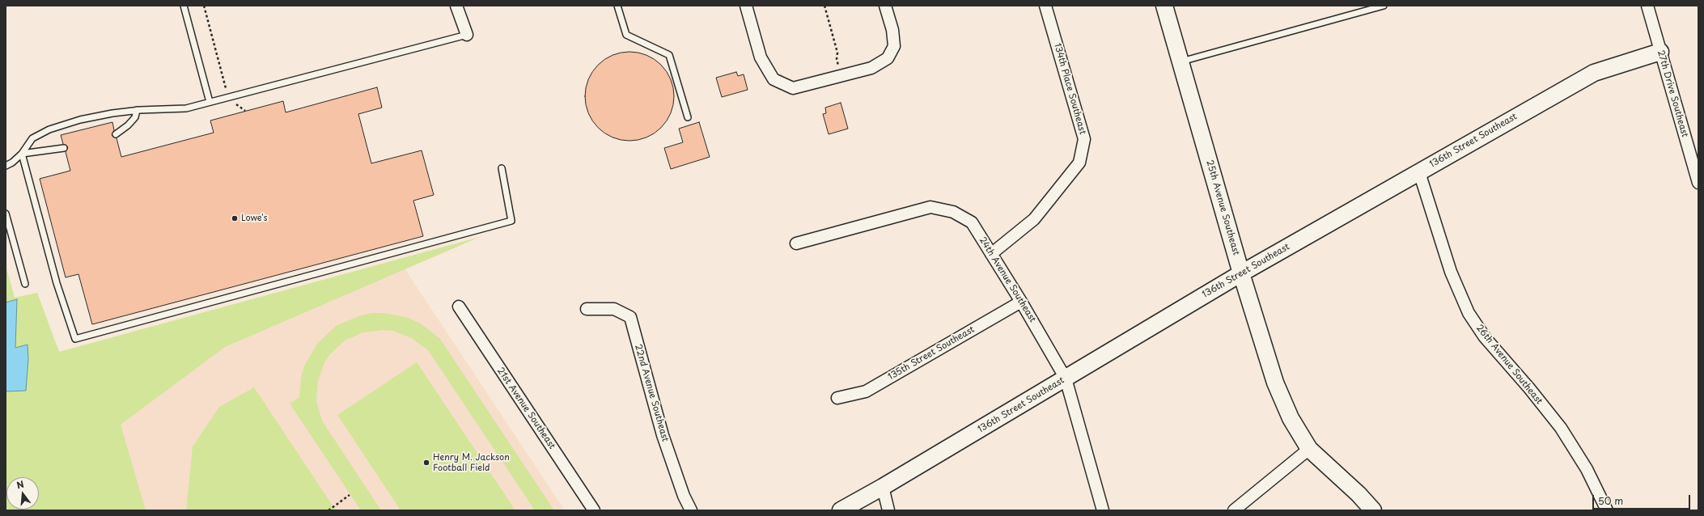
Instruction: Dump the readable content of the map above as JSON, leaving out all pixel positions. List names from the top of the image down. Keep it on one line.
{"streets":{"street":["134th Place Southeast","27th Drive Southeast","136th Street Southeast","25th Avenue Southeast","24th Avenue Southeast","135th Street Southeast","26th Avenue Southeast","22nd Avenue Southeast","21st Avenue Southeast"]},"crossings":[["134th Place Southeast","24th Avenue Southeast"],["27th Drive Southeast","136th Street Southeast"],["136th Street Southeast","25th Avenue Southeast"],["136th Street Southeast","24th Avenue Southeast"],["136th Street Southeast","26th Avenue Southeast"],["24th Avenue Southeast","135th Street Southeast"]],"places":["Lowe's","Henry M. Jackson Football Field"],"scale_bar":"50 m","north":"top"}
